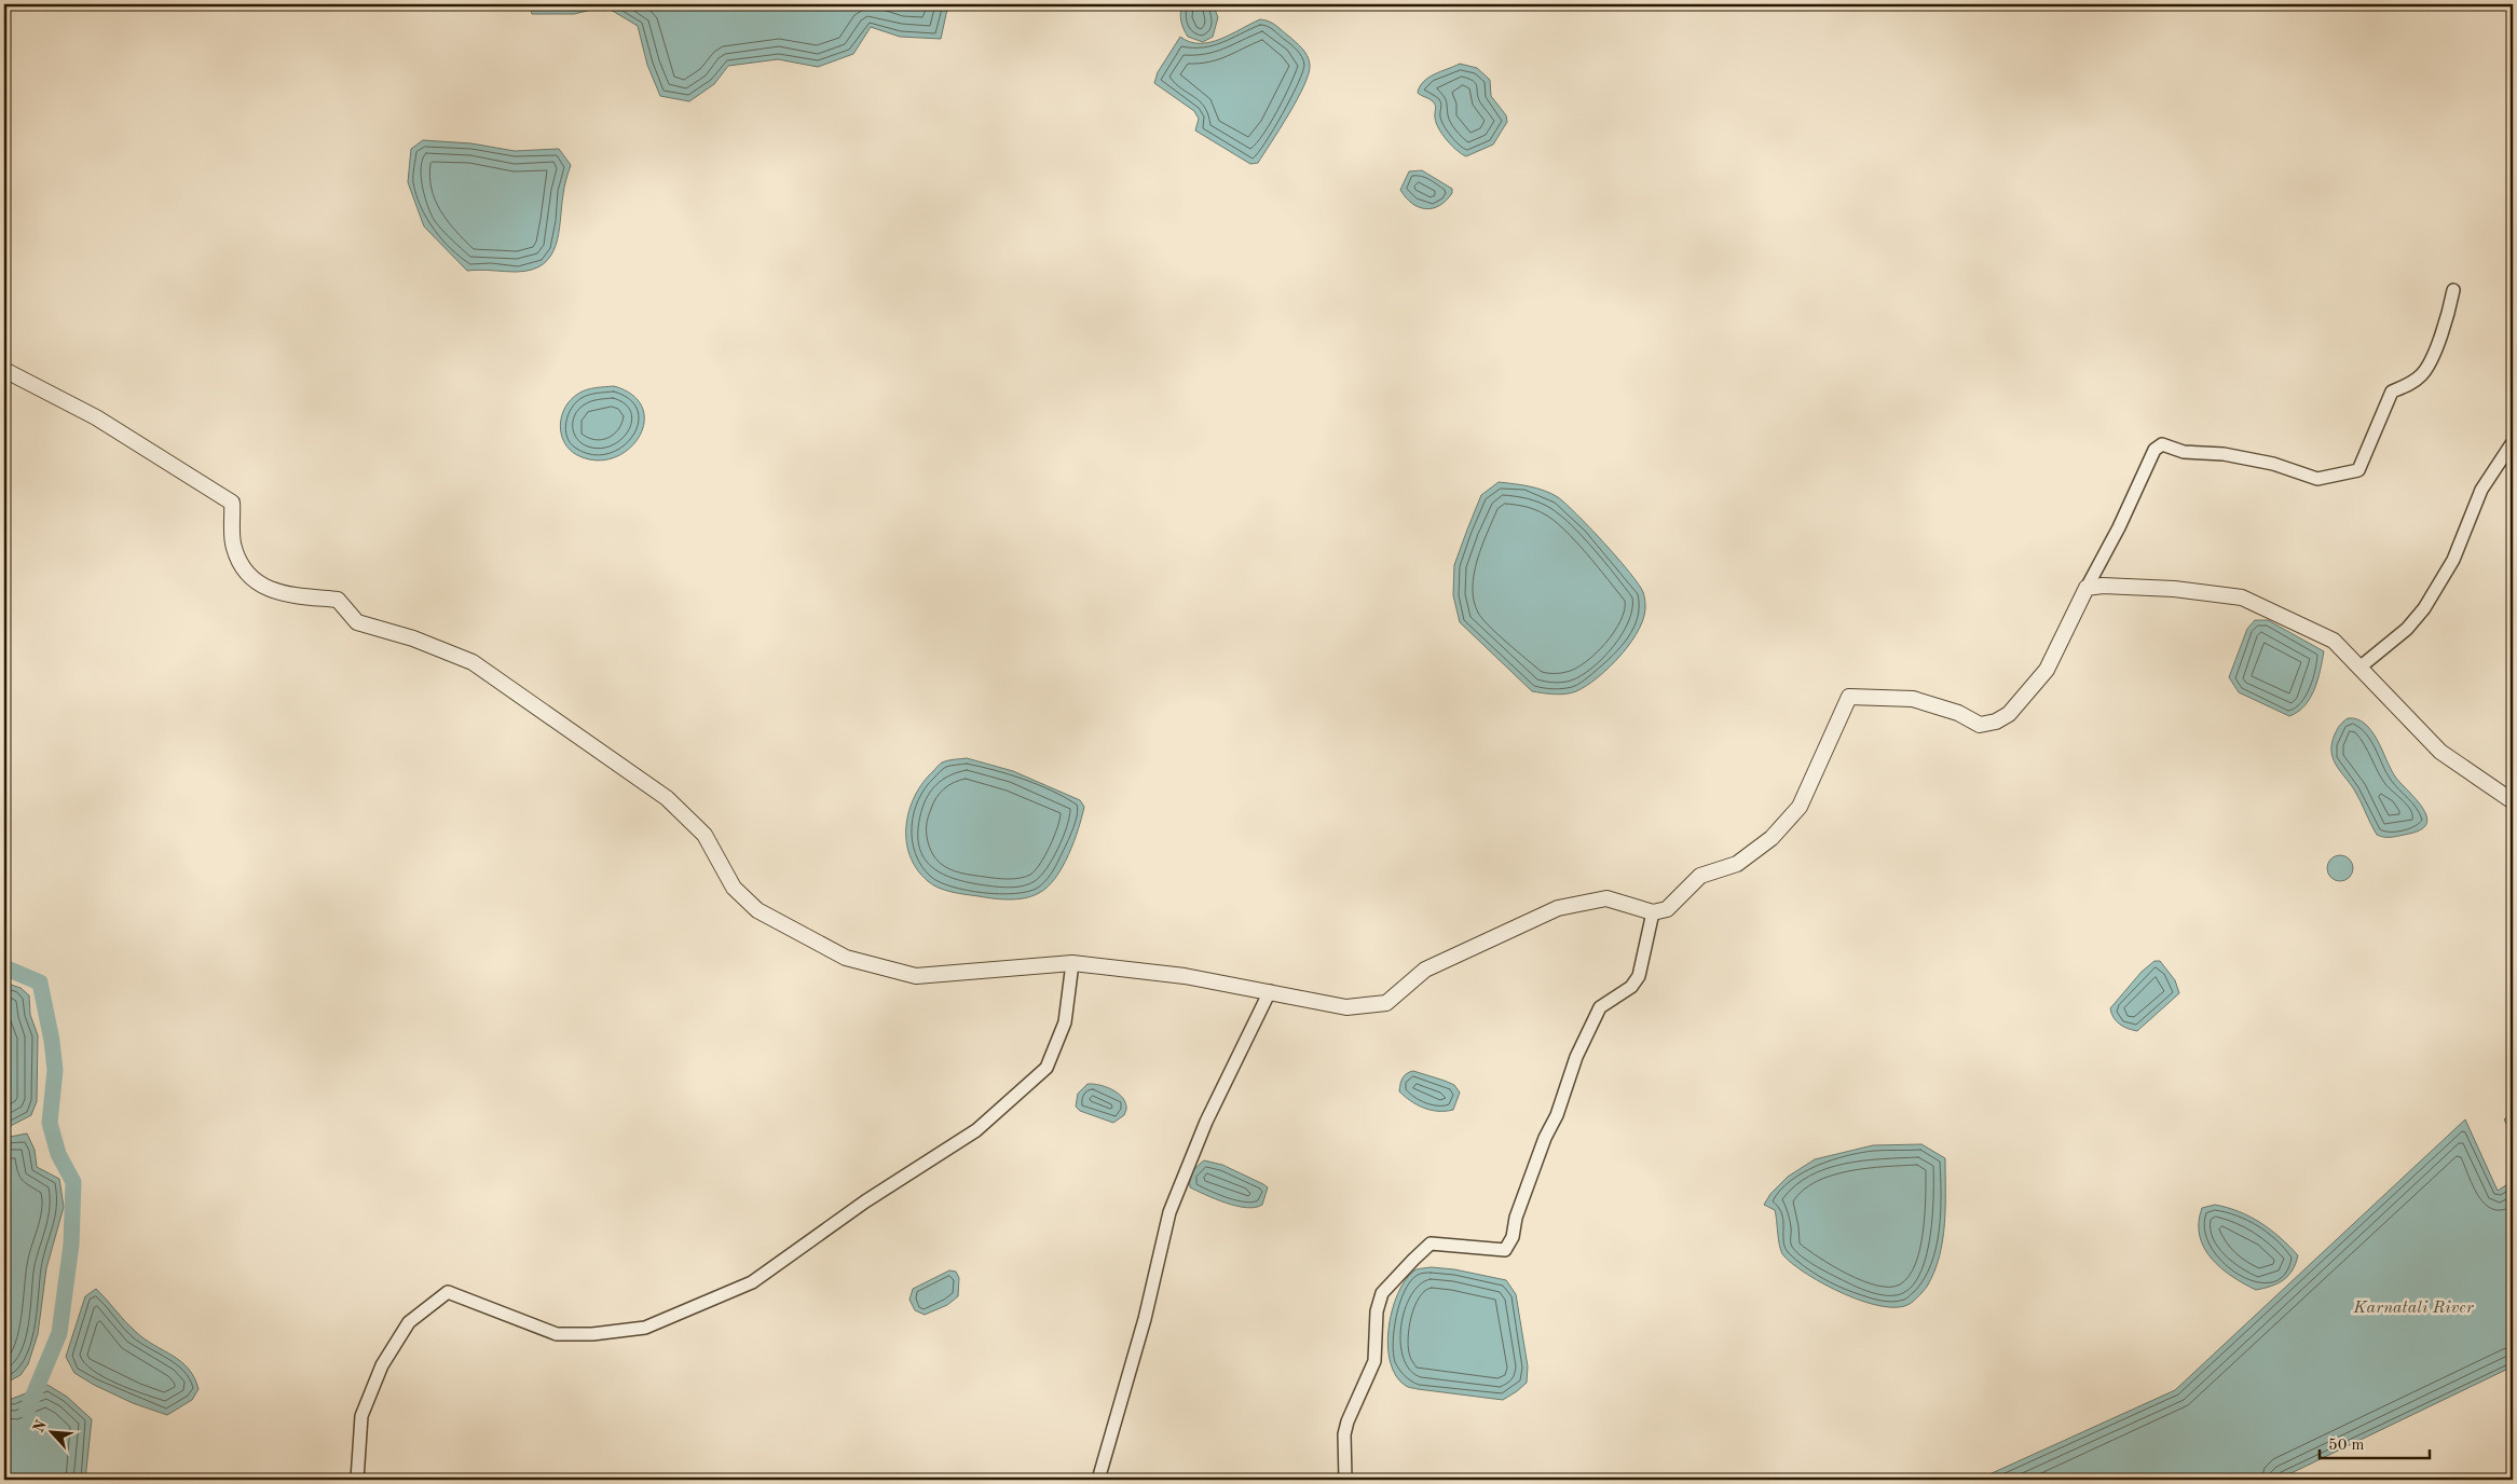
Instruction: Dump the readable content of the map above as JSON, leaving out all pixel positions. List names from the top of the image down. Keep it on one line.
{"water":["Karnatali River"],"scale_bar":"50 m","north":"top left"}
